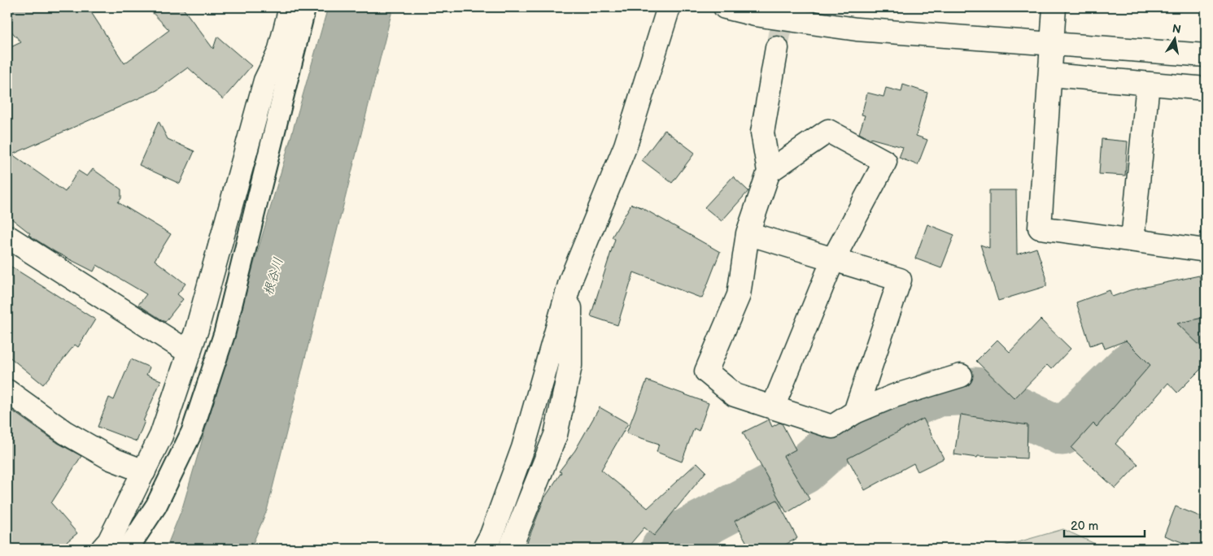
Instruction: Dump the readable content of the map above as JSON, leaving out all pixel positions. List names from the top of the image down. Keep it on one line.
{"water":["根谷川"],"scale_bar":"20 m","north":"top"}
